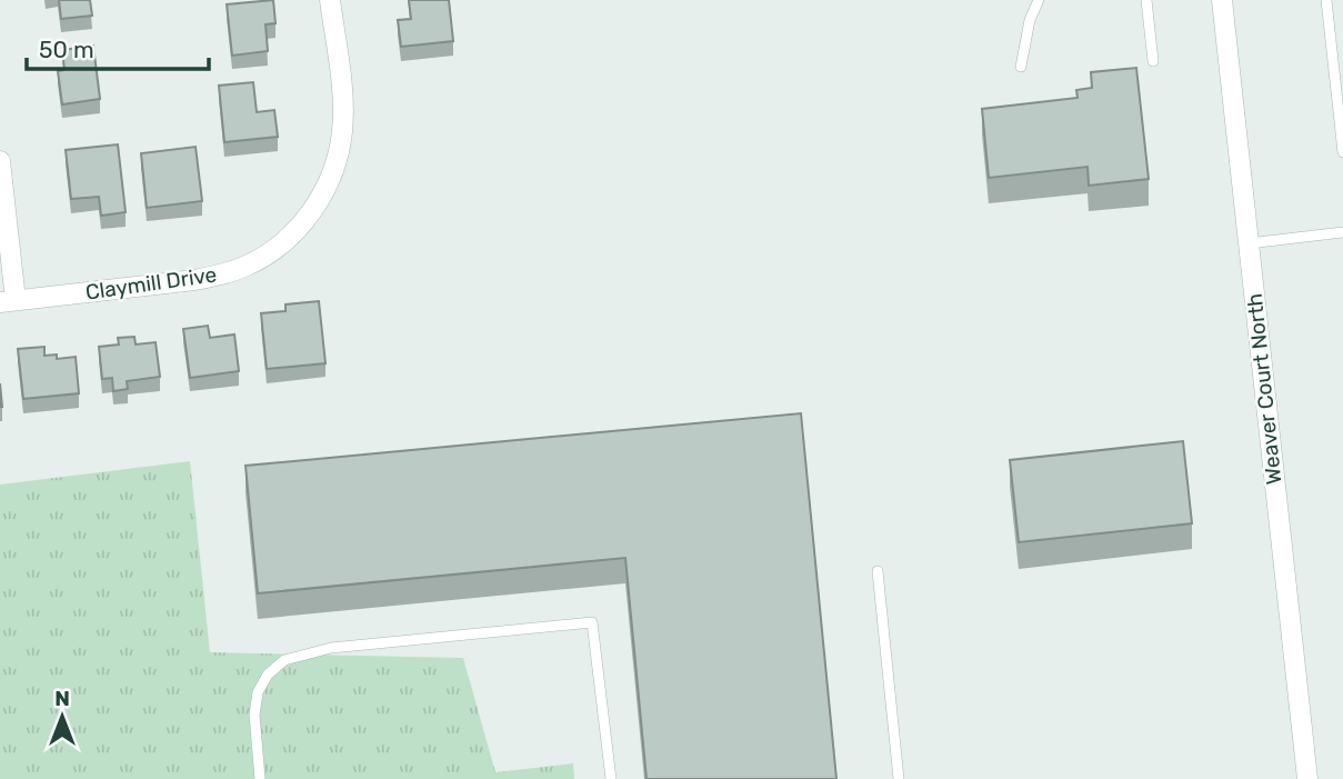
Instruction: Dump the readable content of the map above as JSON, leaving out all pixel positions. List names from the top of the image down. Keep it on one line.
{"streets":{"street":["Claymill Drive","Weaver Court North"]},"scale_bar":"50 m","north":"top"}
